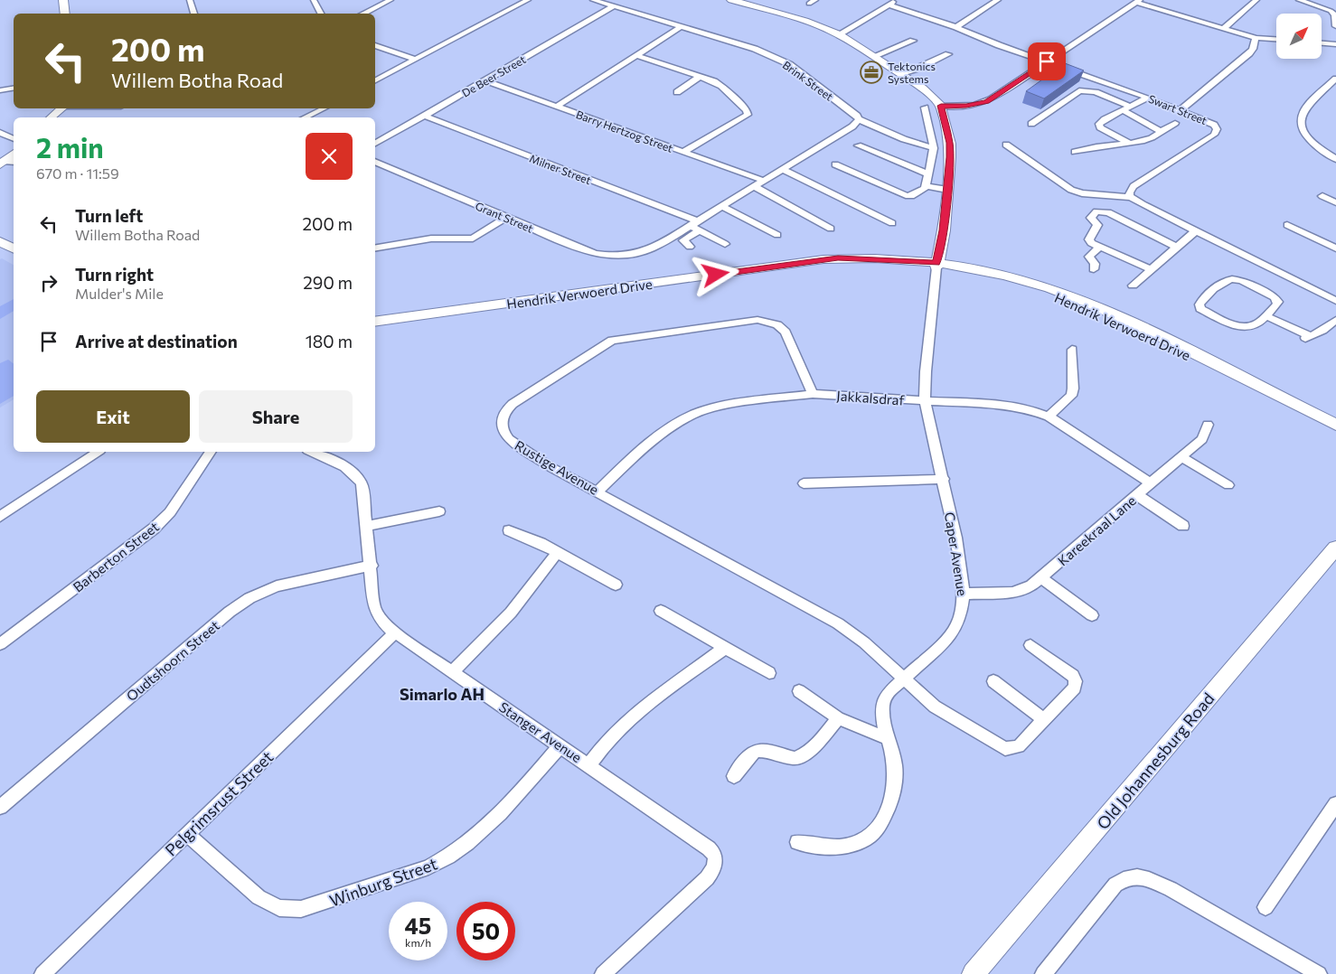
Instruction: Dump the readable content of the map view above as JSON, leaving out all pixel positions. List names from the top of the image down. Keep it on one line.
{"streets":{"main road":["Hendrik Verwoerd Drive","Old Johannesburg Road"],"street":["De Beer Street","Brink Street","Swart Street","Barry Hertzog Street","Milner Street","Grant Street","Jakkalsdraf","Rustige Avenue","Kareekraal Lane","Caper Avenue","Barberton Street","Oudtshoorn Street","Stanger Avenue","Pelgrimsrust Street","Winburg Street"]},"crossings":[["De Beer Street","Brink Street"],["De Beer Street","Barry Hertzog Street"],["De Beer Street","Milner Street"],["Milner Street","Grant Street"],["Hendrik Verwoerd Drive","Caper Avenue"],["Jakkalsdraf","Rustige Avenue"],["Jakkalsdraf","Kareekraal Lane"],["Jakkalsdraf","Caper Avenue"],["Rustige Avenue","Caper Avenue"],["Kareekraal Lane","Caper Avenue"],["Oudtshoorn Street","Stanger Avenue"],["Stanger Avenue","Pelgrimsrust Street"],["Stanger Avenue","Winburg Street"],["Pelgrimsrust Street","Winburg Street"]],"districts":["Simarlo AH"],"places":{"office":["Tektonics Systems"]},"north":"top right","page":{"turn":["200 m","Willem Botha Road"],"heading":["2 min","670 m · 11:59"],"list":[{"name":"Turn left","note":"Willem Botha Road","value":"200 m"},{"name":"Turn right","note":"Mulder's Mile","value":"290 m"},{"name":"Arrive at destination","value":"180 m"}],"buttons":["Exit","Share"],"speed":"45 km/h","limit":"50"}}
